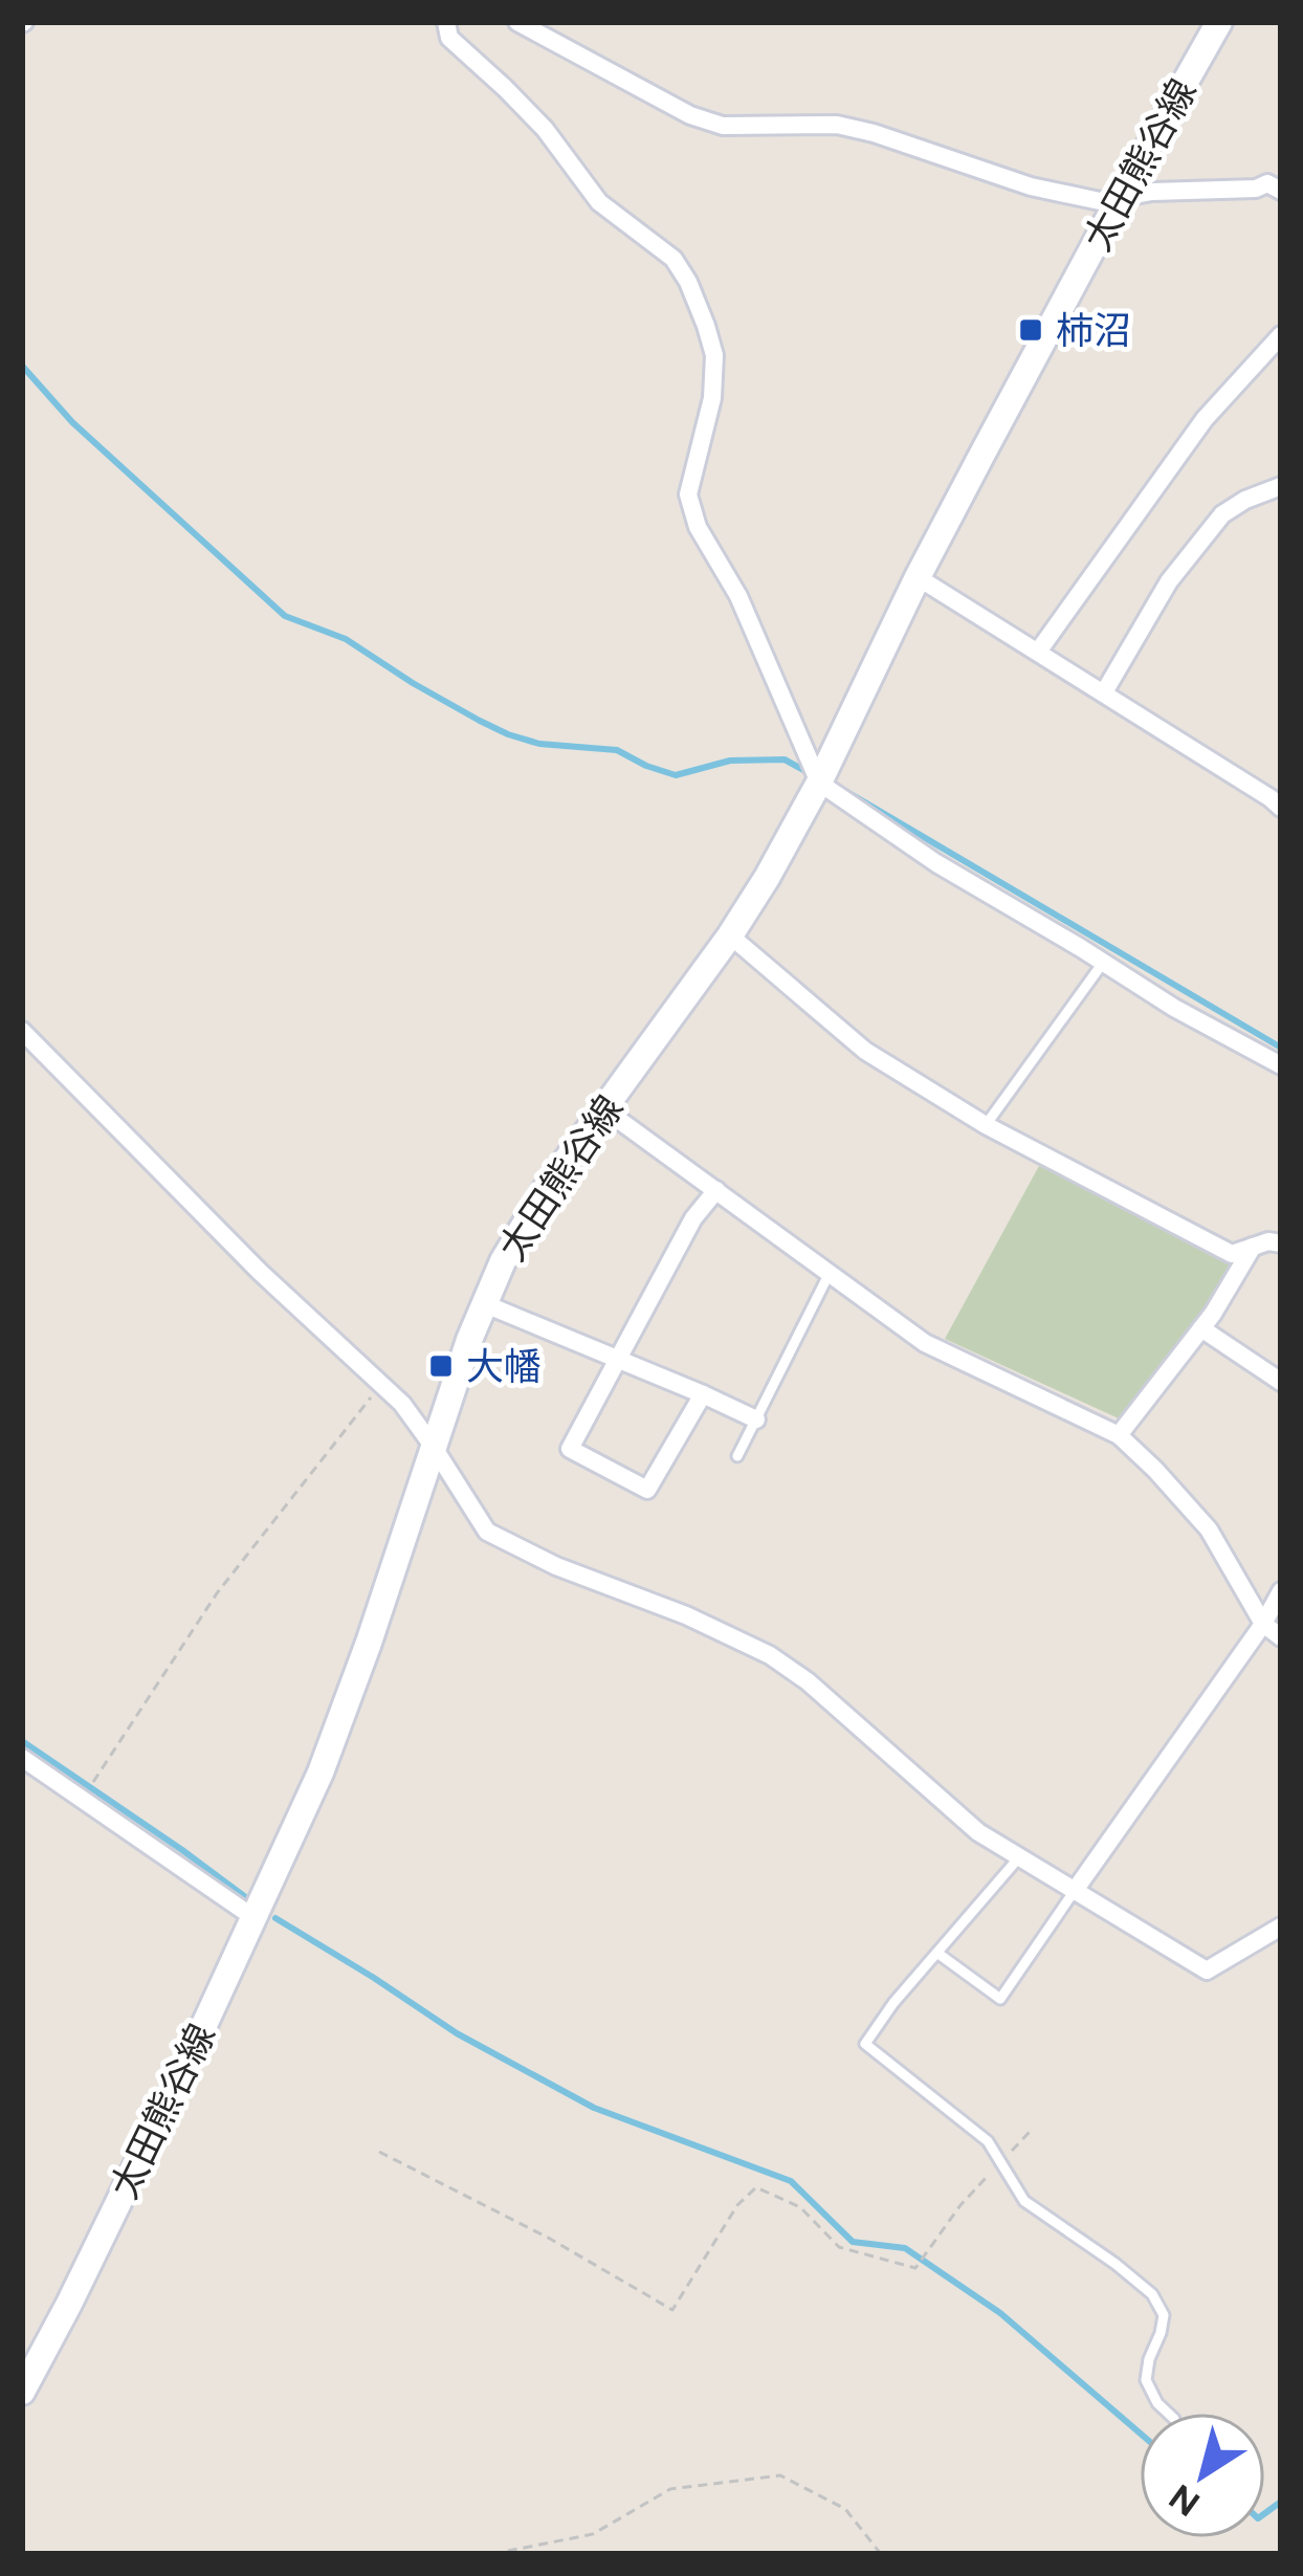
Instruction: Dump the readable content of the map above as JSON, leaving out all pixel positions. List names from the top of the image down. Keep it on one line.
{"streets":{"main road":["太田熊谷線"]},"places":{"transit":["柿沼","大幡"]},"north":"bottom left"}
